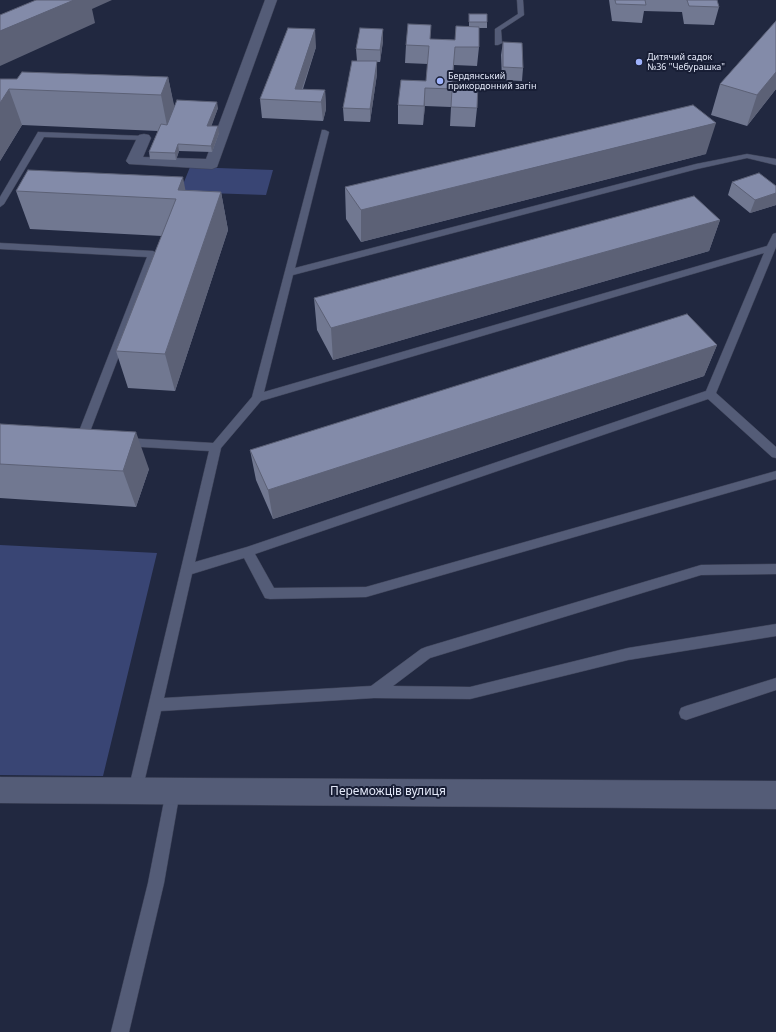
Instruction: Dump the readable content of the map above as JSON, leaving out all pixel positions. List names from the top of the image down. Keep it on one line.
{"streets":{"street":["Переможців вулиця"]},"places":["Дитячий садок №36 \"Чебурашка\"","Бердянський прикордонний загін"]}
